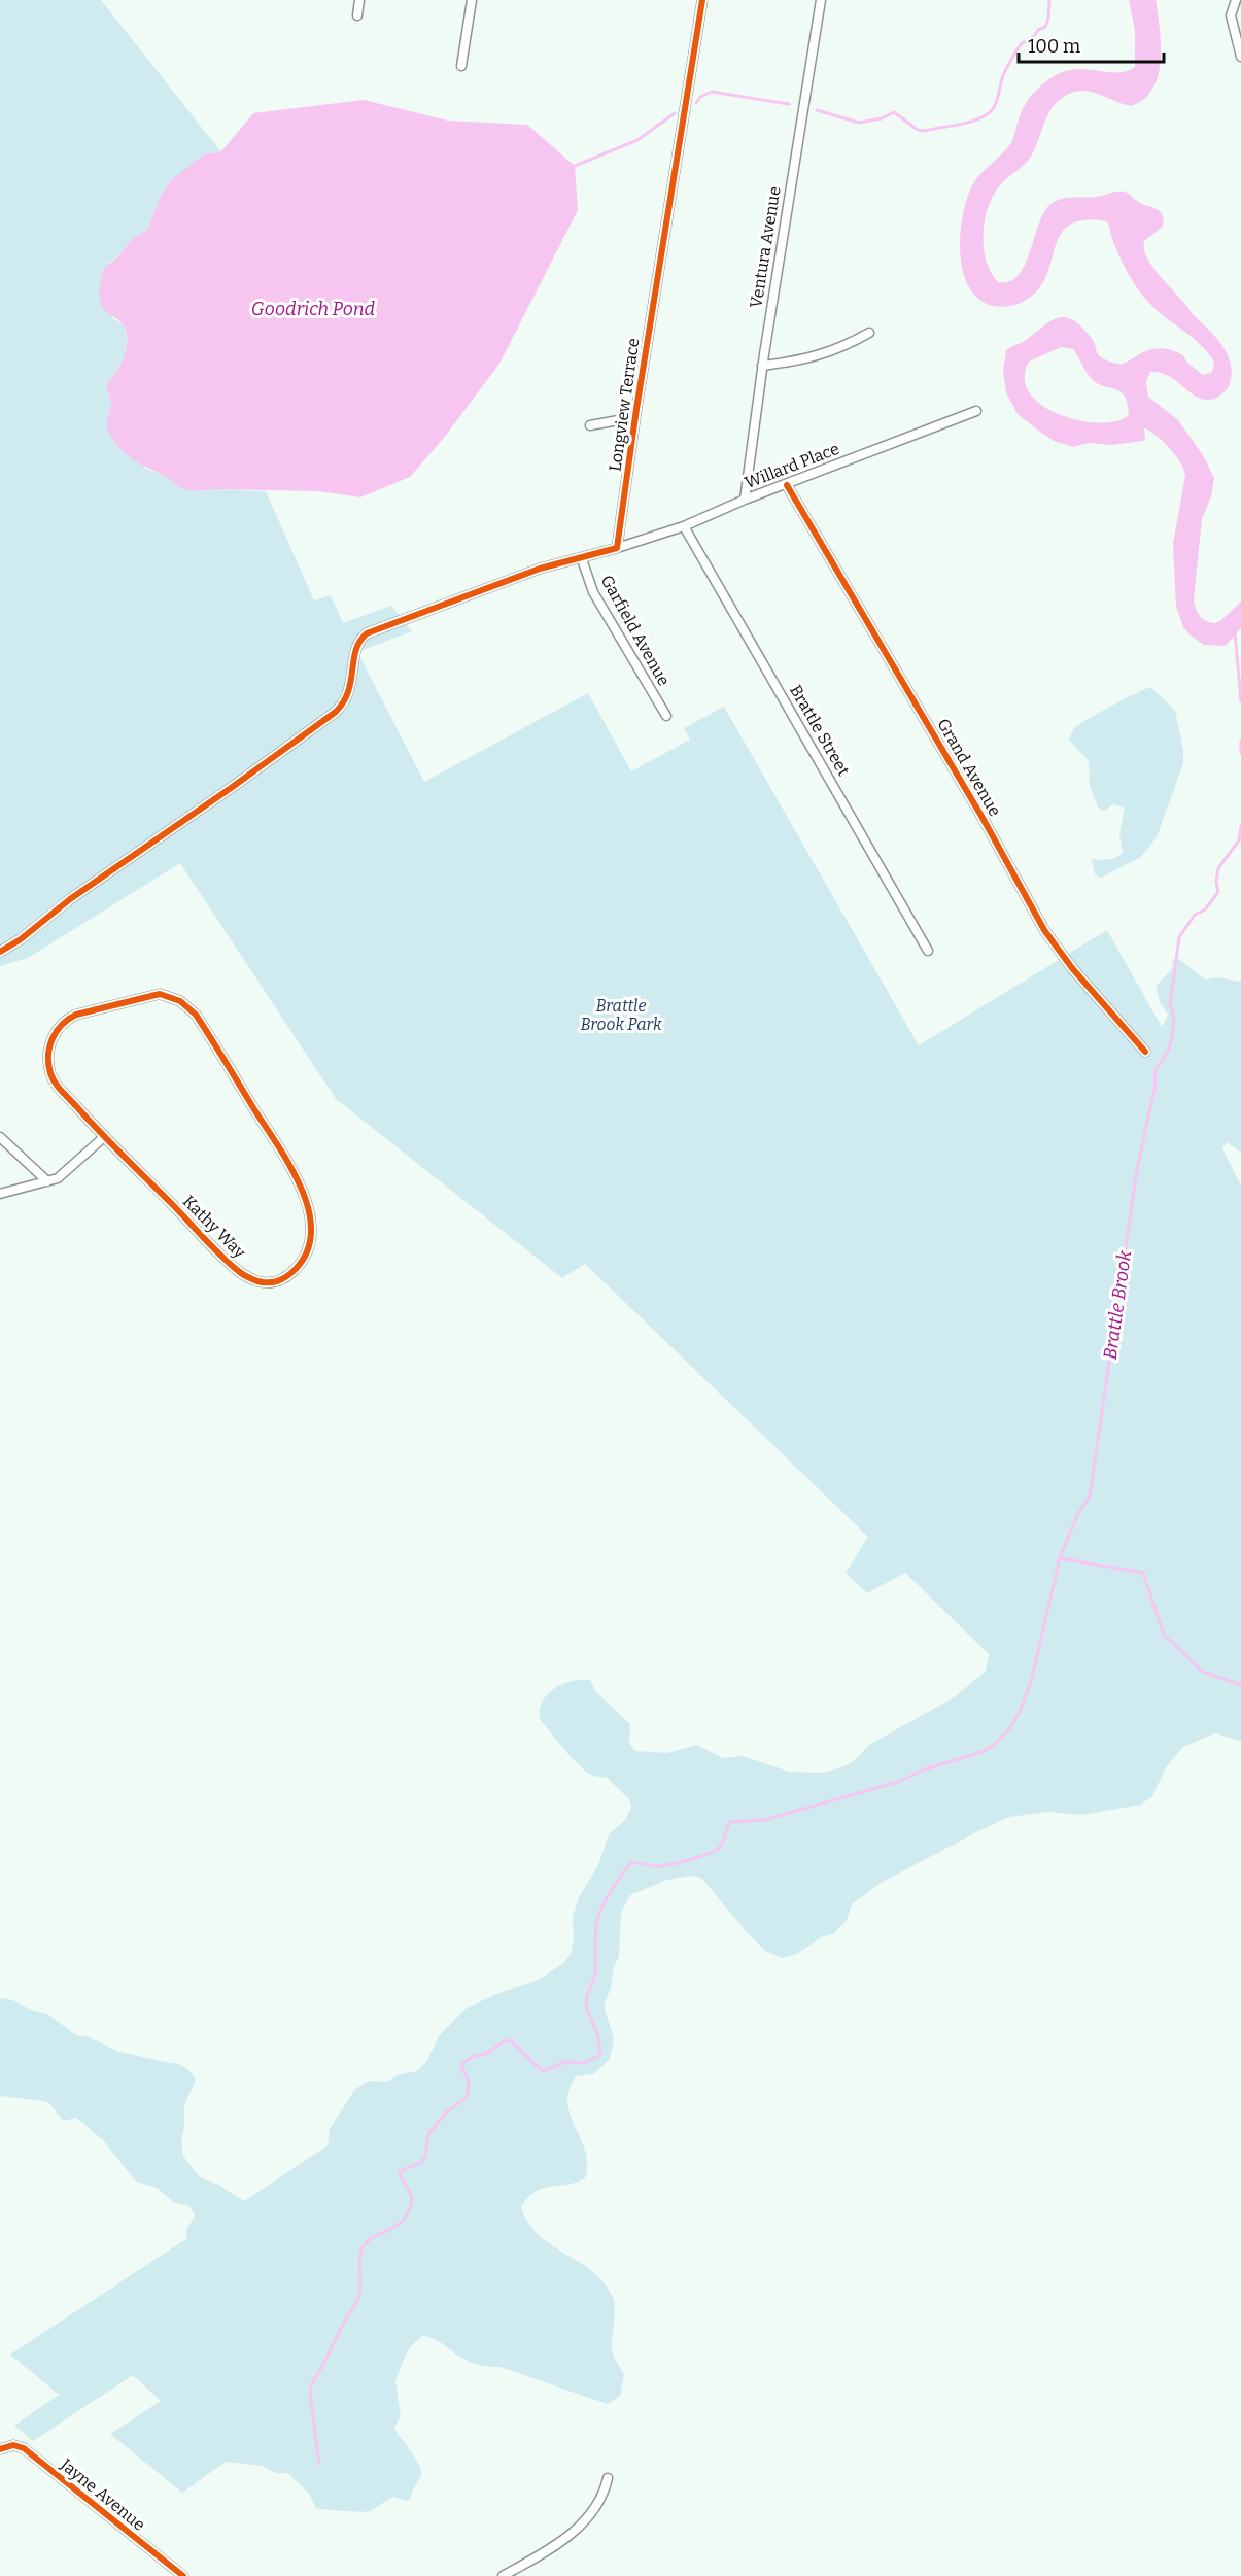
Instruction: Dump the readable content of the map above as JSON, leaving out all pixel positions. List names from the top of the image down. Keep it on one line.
{"streets":{"street":["Ventura Avenue","Longview Terrace","Willard Place","Garfield Avenue","Brattle Street","Grand Avenue","Kathy Way","Jayne Avenue"]},"crossings":[["Ventura Avenue","Willard Place"],["Longview Terrace","Willard Place"],["Willard Place","Brattle Street"],["Willard Place","Grand Avenue"]],"water":["Goodrich Pond","Brattle Brook"],"parks":["Brattle Brook Park"],"scale_bar":"100 m"}
